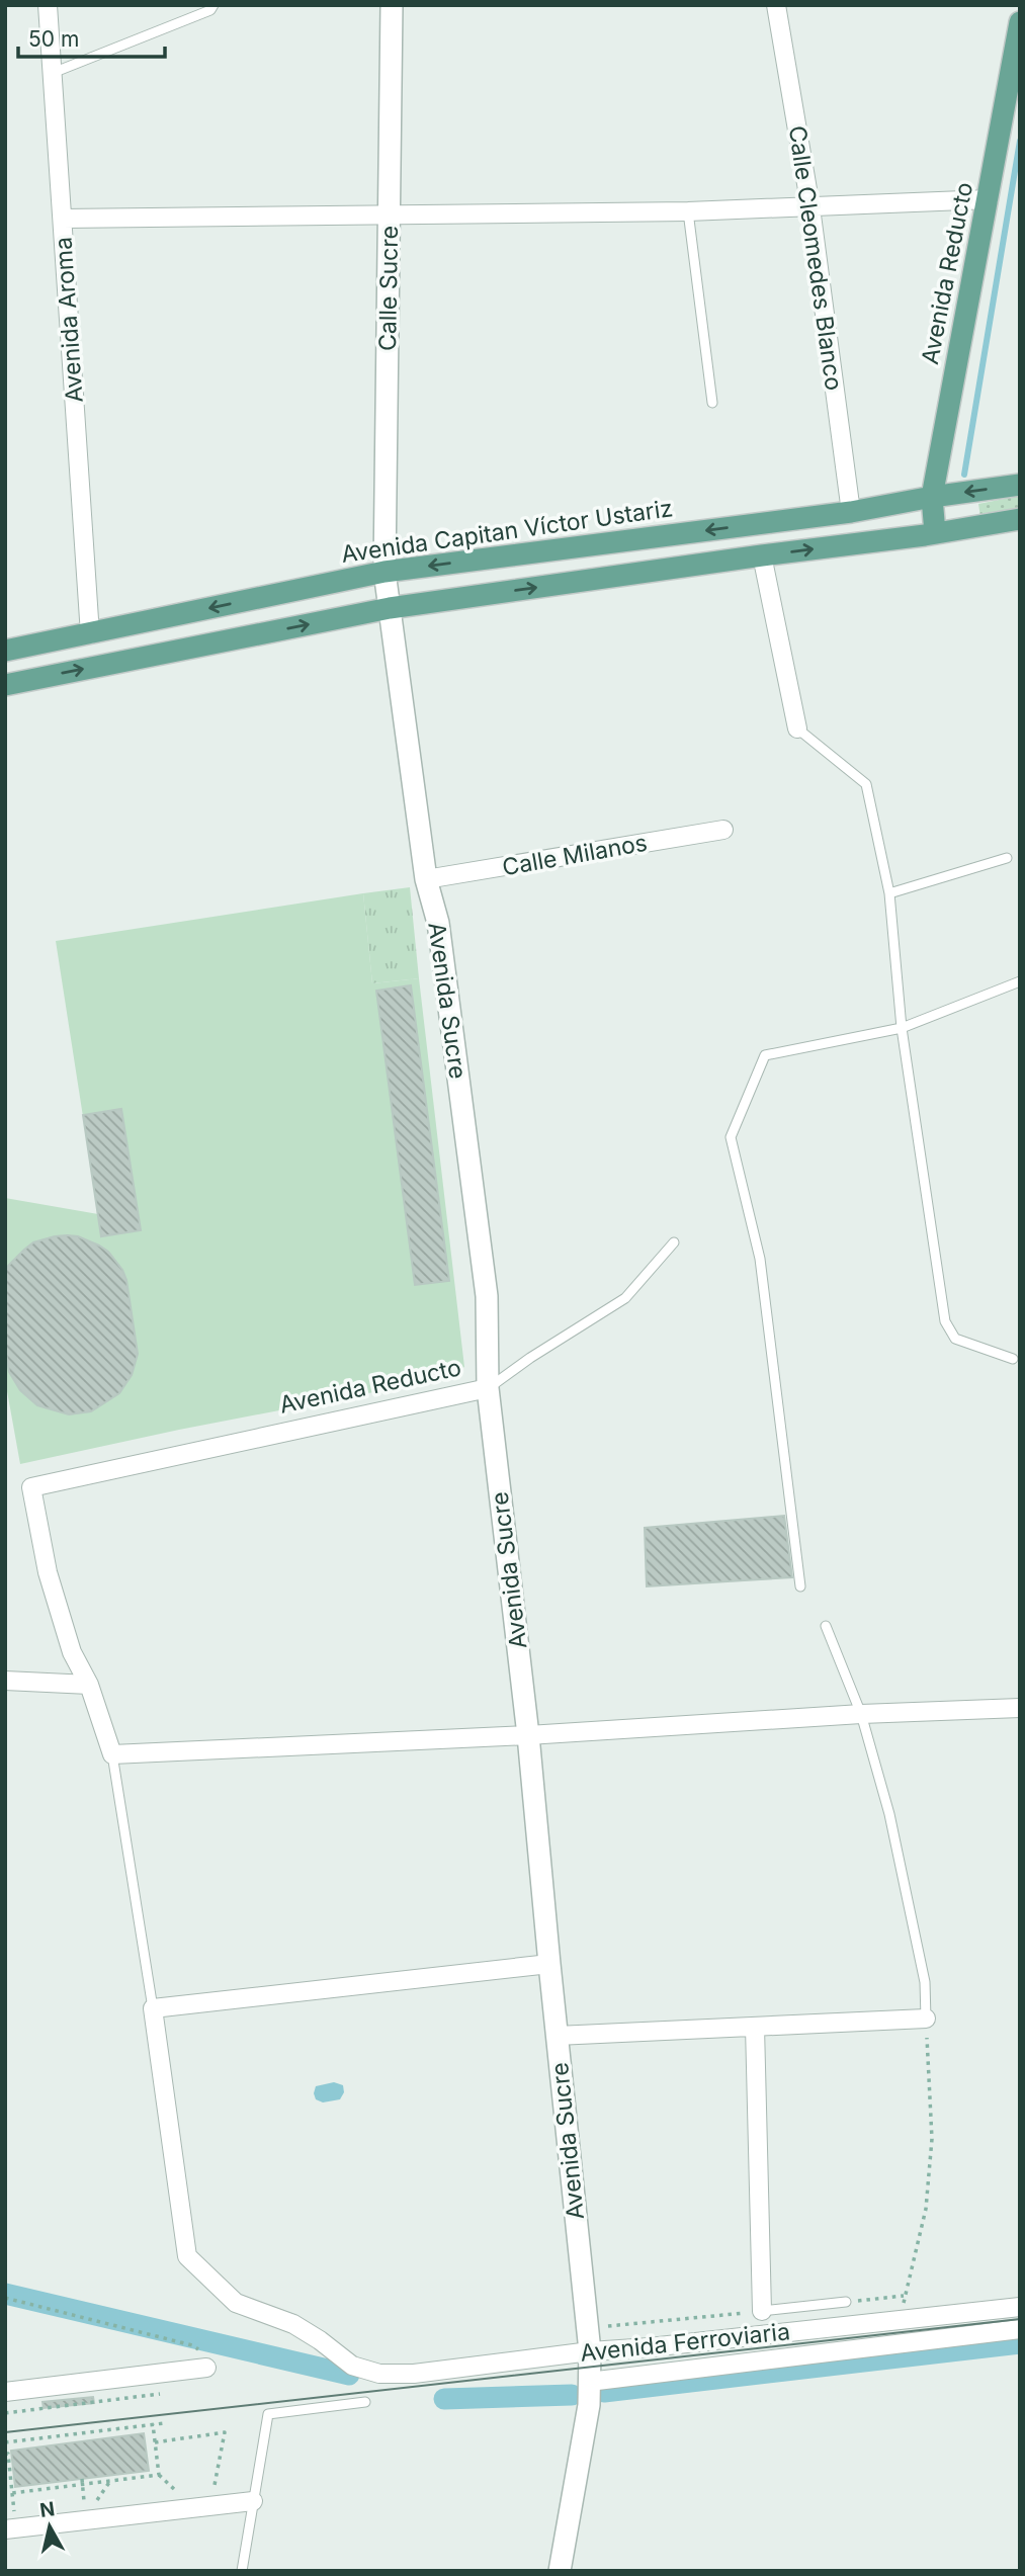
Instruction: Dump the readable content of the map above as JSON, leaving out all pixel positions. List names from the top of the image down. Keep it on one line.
{"streets":{"main road":["Avenida Reducto","Avenida Capitan Víctor Ustariz"],"street":["Calle Cleomedes Blanco","Calle Sucre","Avenida Aroma","Calle Milanos","Avenida Sucre","Avenida Ferroviaria"]},"crossings":[["Calle Cleomedes Blanco","Avenida Capitan Víctor Ustariz"],["Avenida Reducto","Avenida Capitan Víctor Ustariz"],["Avenida Reducto","Avenida Sucre"],["Calle Sucre","Avenida Capitan Víctor Ustariz"],["Calle Sucre","Avenida Sucre"],["Avenida Aroma","Avenida Capitan Víctor Ustariz"],["Avenida Capitan Víctor Ustariz","Avenida Sucre"],["Calle Milanos","Avenida Sucre"],["Avenida Sucre","Avenida Ferroviaria"]],"scale_bar":"50 m","north":"top"}
